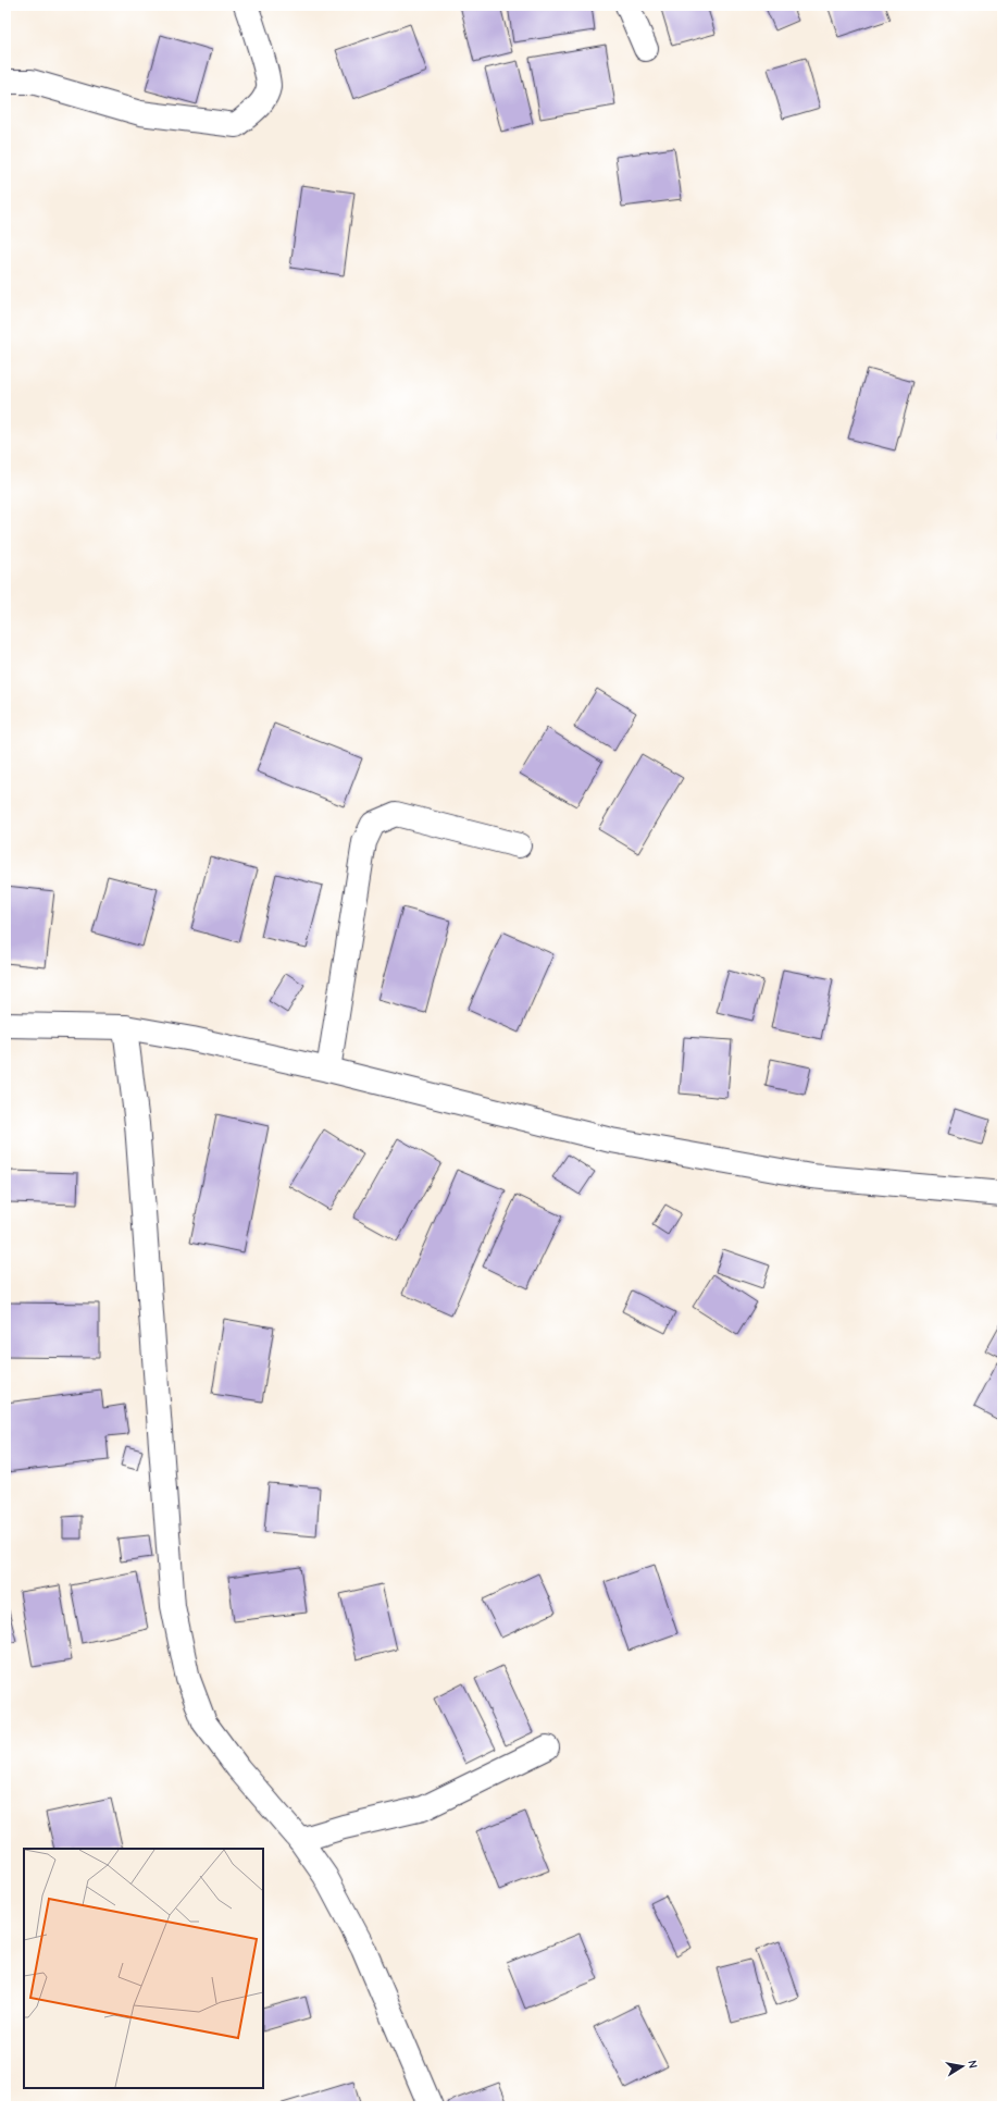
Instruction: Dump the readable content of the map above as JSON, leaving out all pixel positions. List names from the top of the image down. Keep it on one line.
{"north":"right"}
